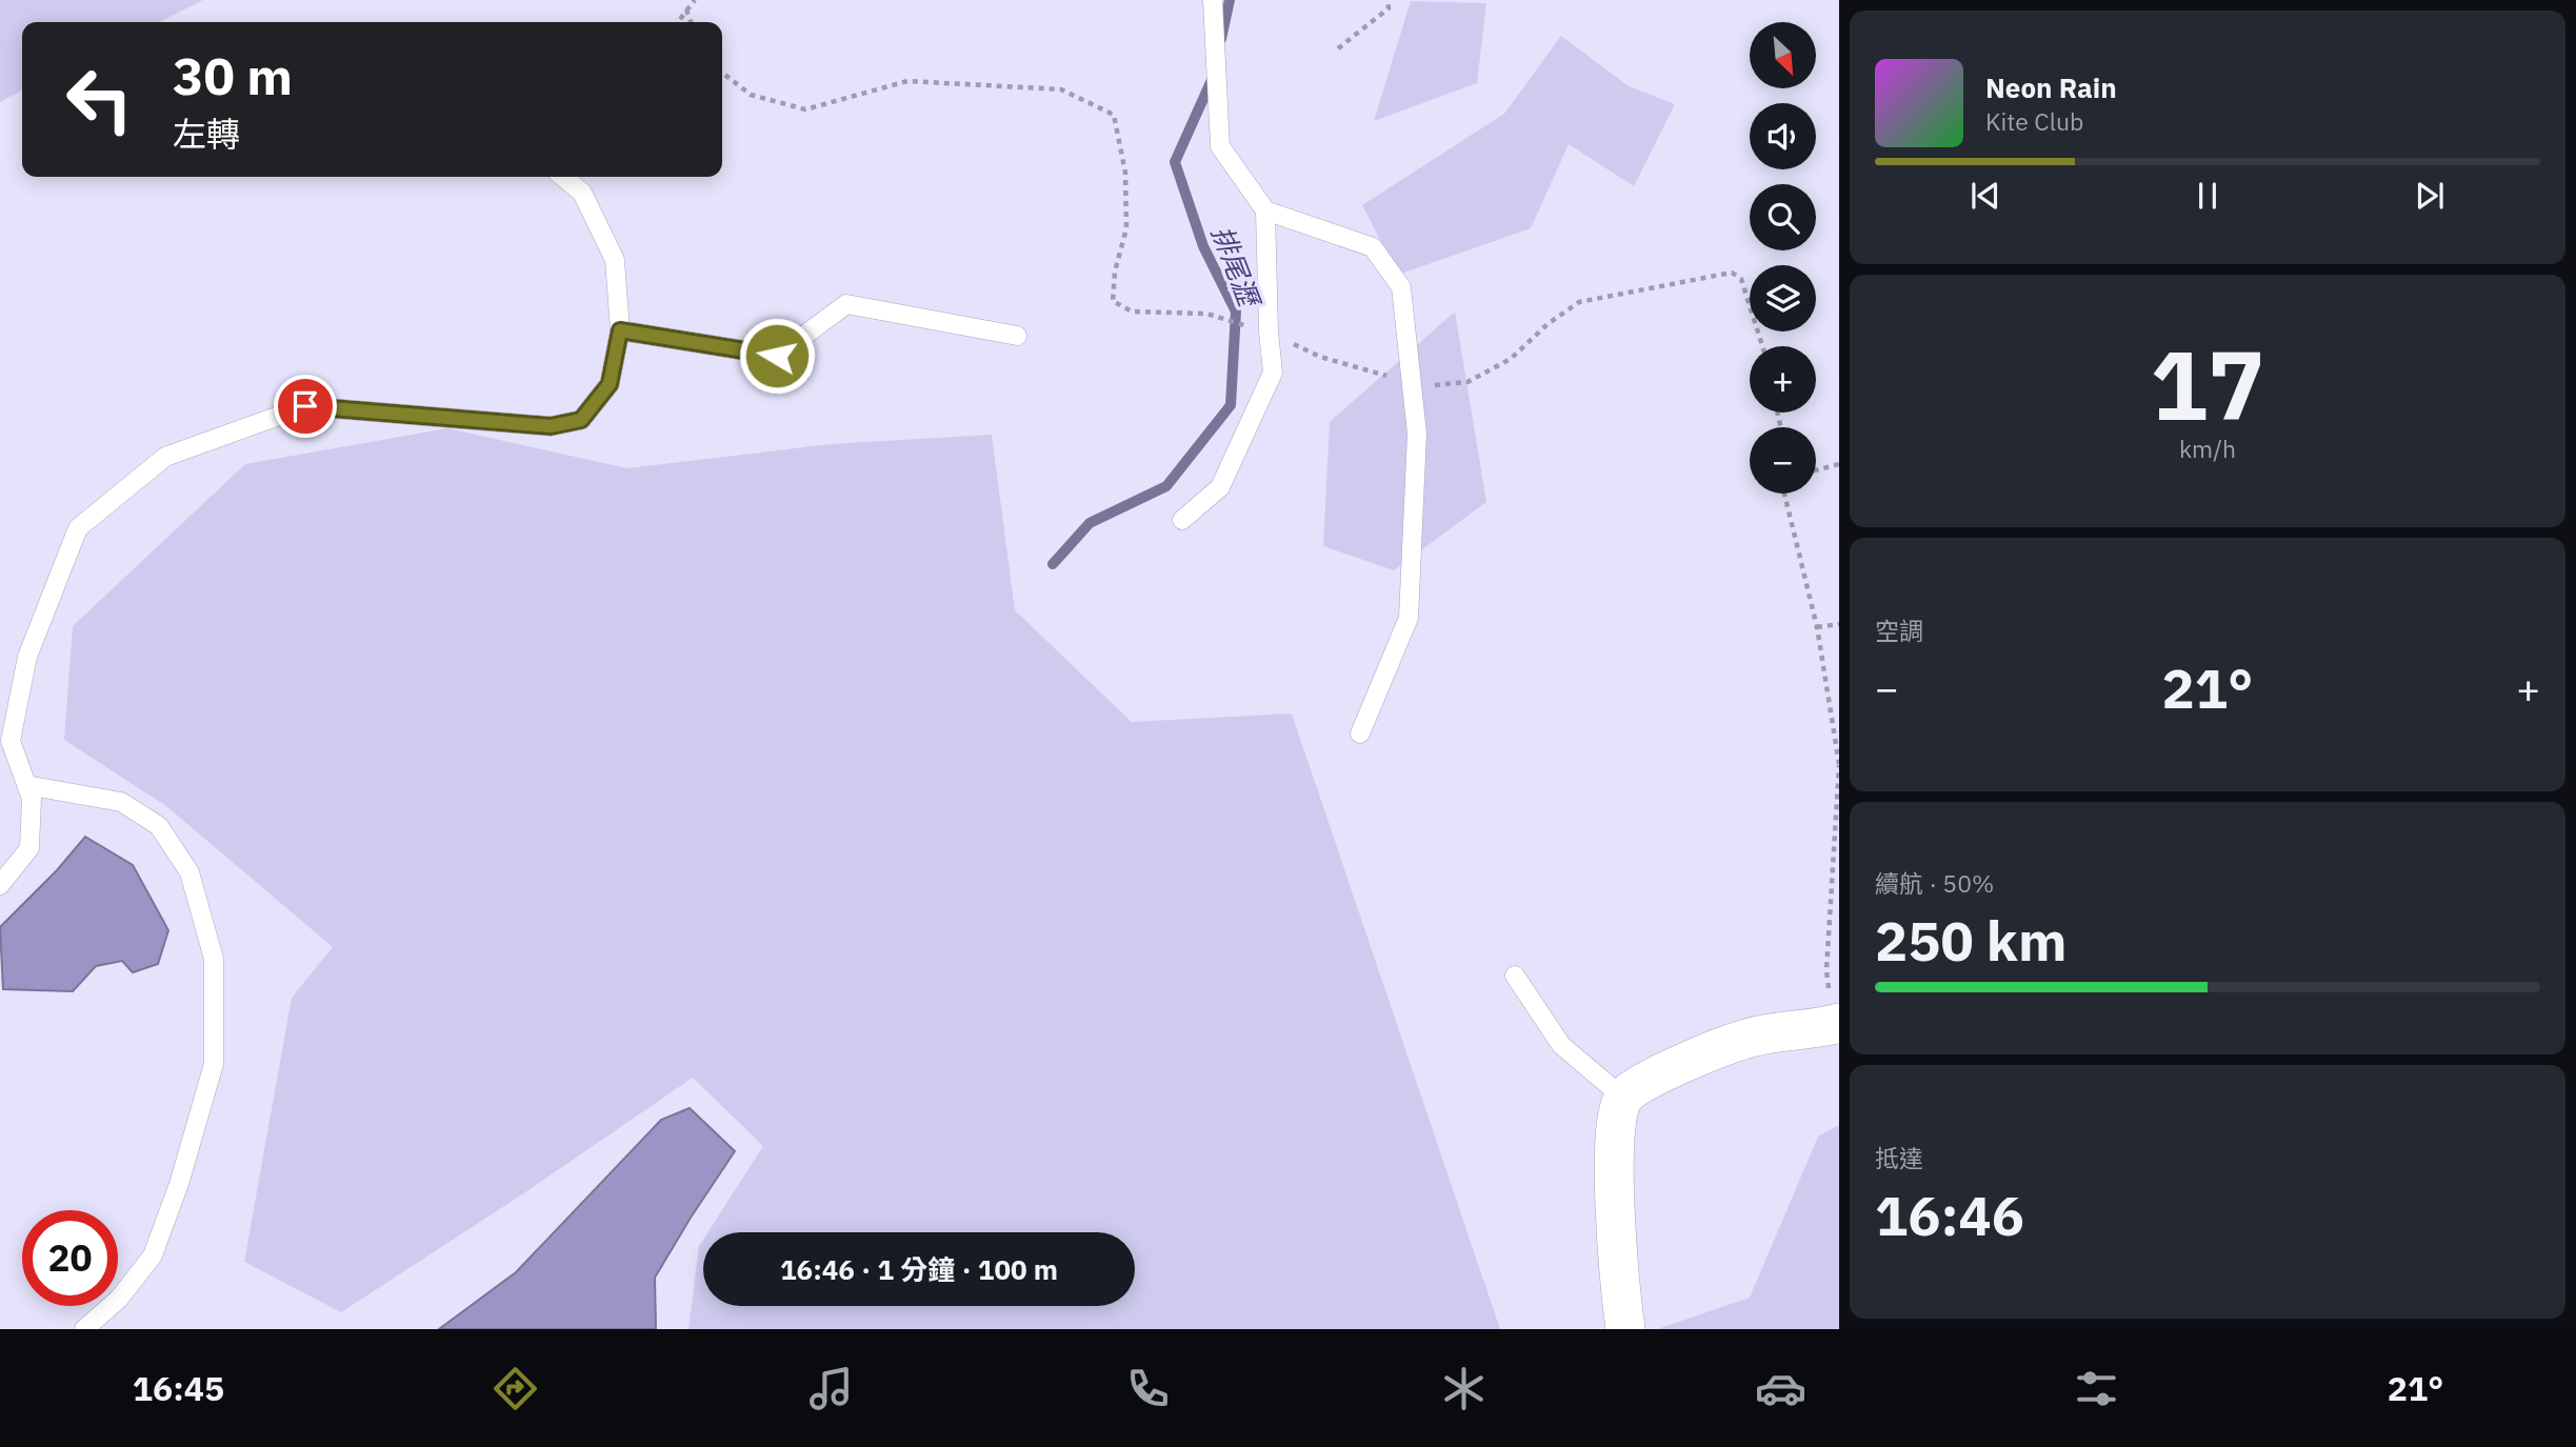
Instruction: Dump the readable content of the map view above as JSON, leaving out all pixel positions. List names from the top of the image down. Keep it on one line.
{"water":["排尾瀝"],"north":"bottom right","page":{"map_buttons":["+","−"],"turn":["30 m","左轉"],"song":["Neon Rain","Kite Club"],"tile":[["17","km/h"],"空調",["續航 · 50%","250 km"],["抵達","16:46"]],"heat":["−","21°","+"],"limit":"20","trip":"16:46 · 1 分鐘 · 100 m","tabs":["16:45","21°"]}}
